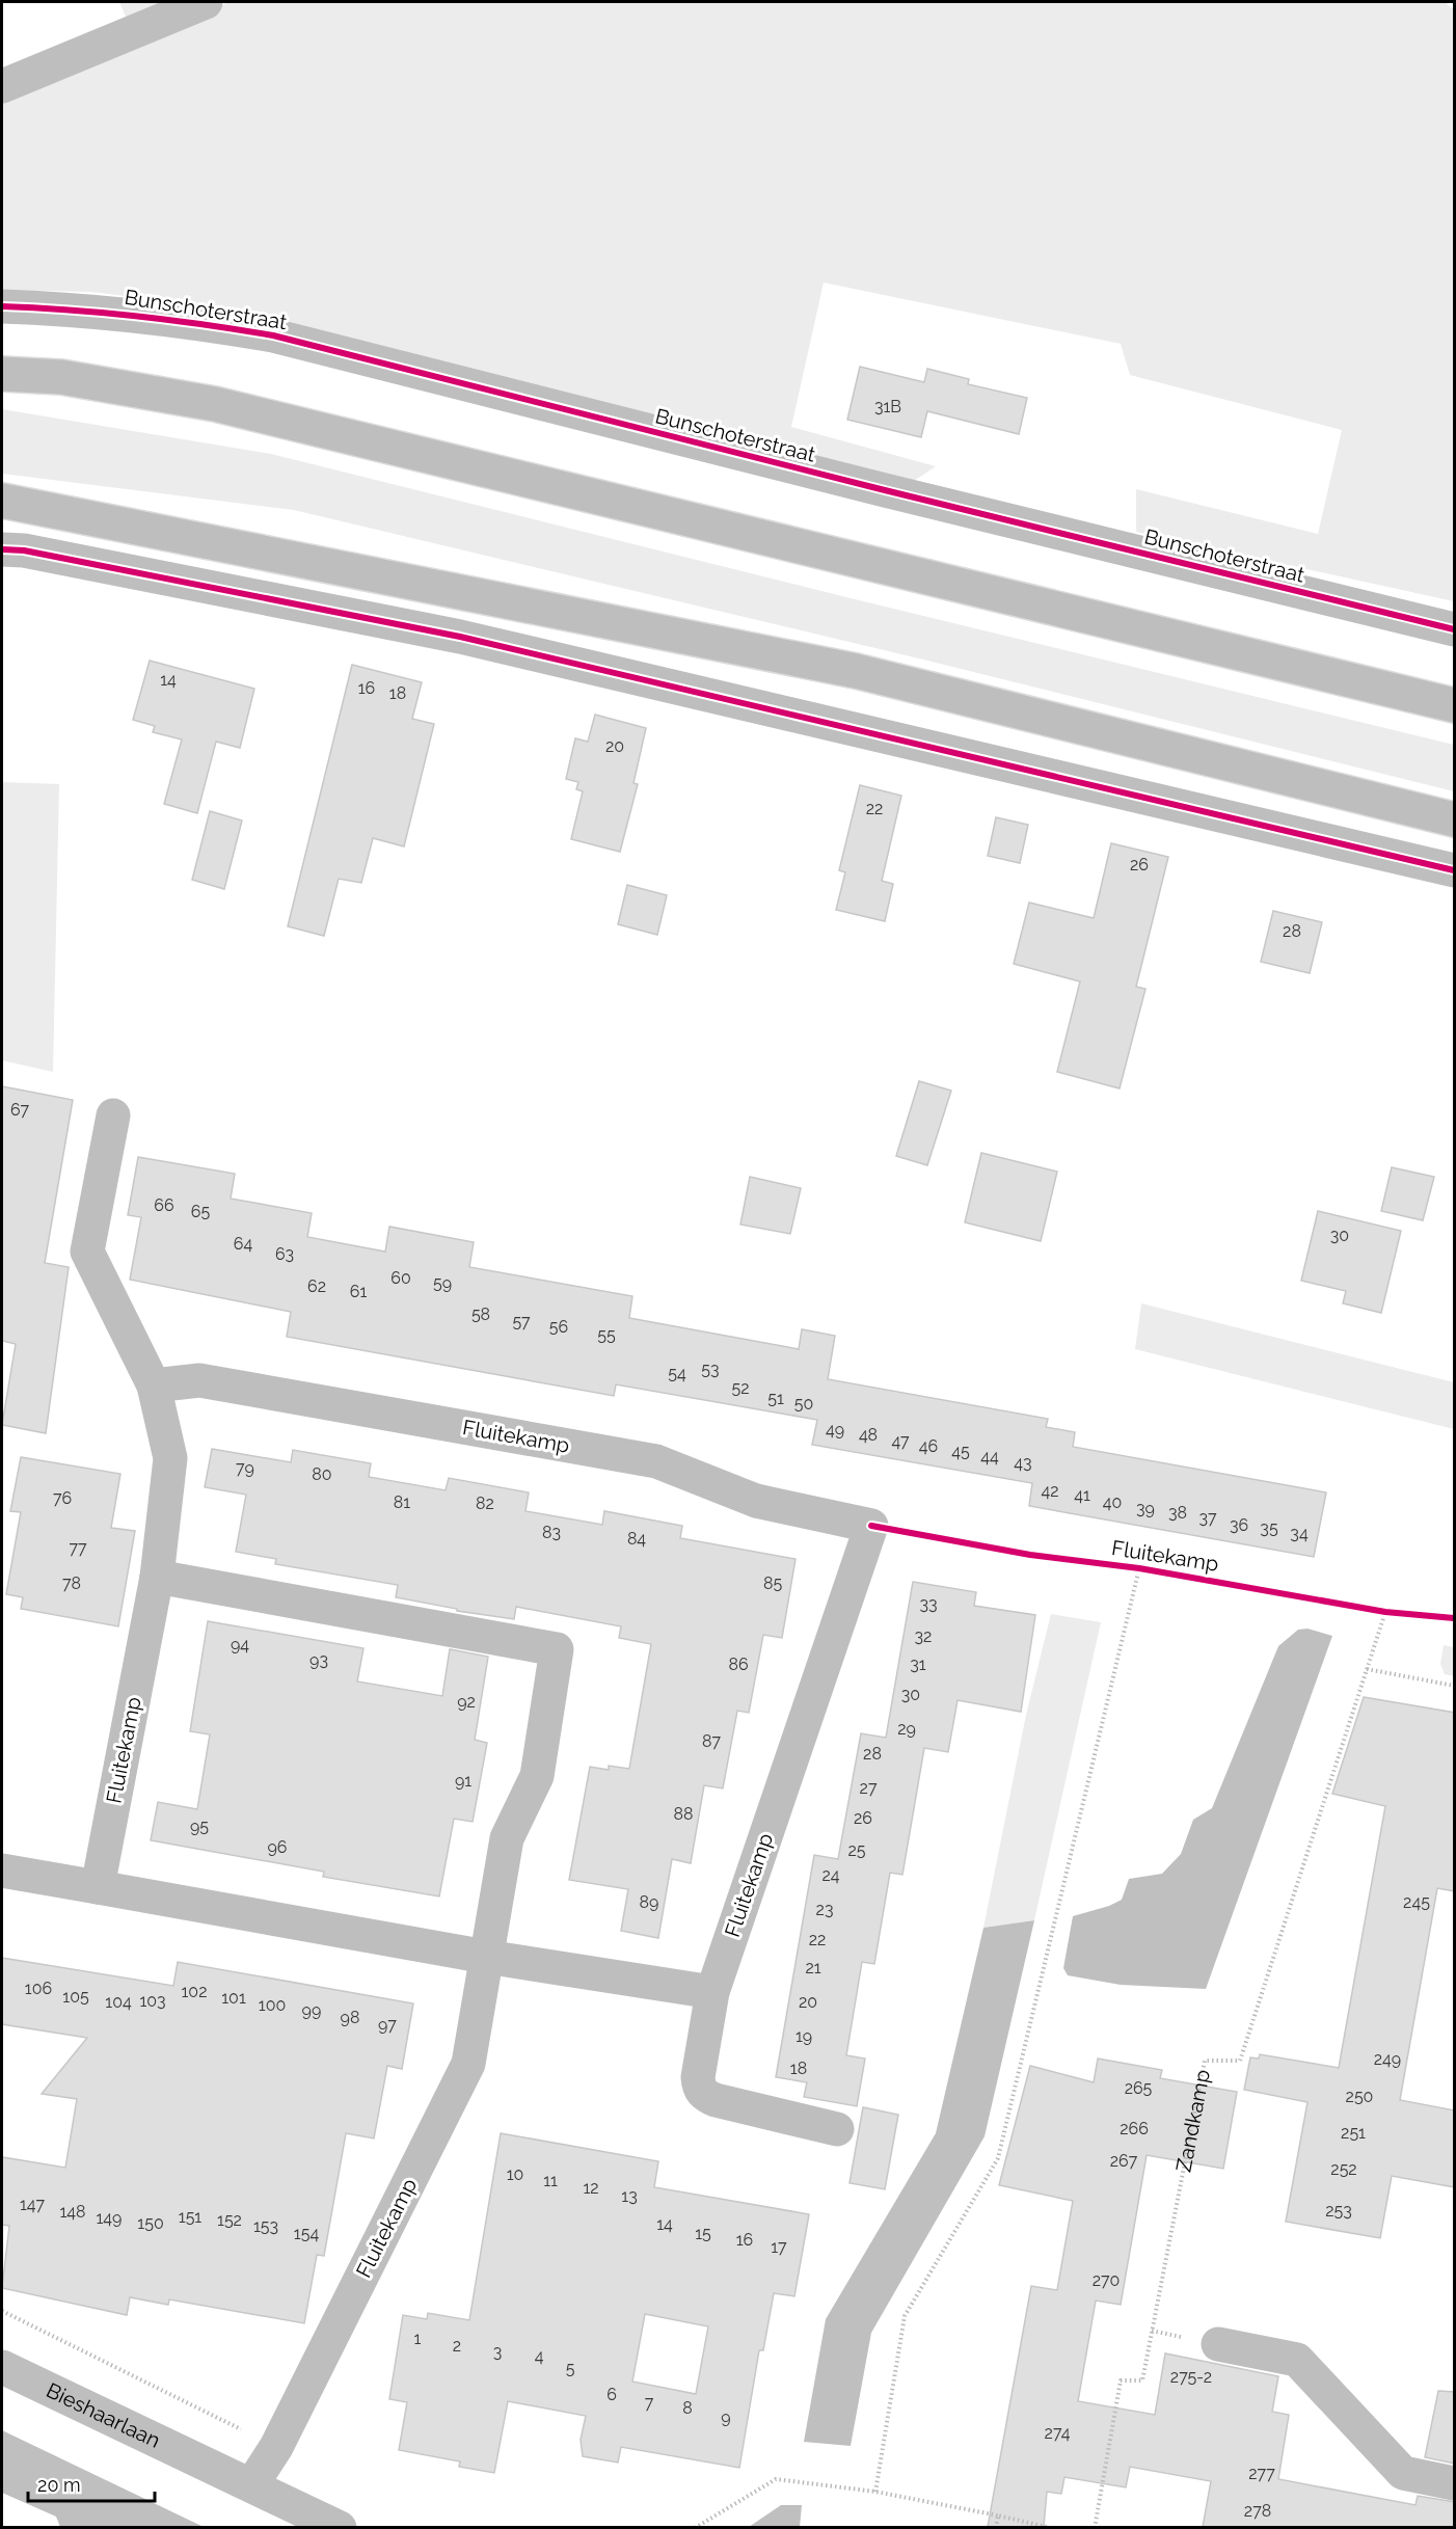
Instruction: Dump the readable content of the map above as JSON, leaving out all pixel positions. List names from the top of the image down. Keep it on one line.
{"streets":{"street":["Bunschoterstraat","Fluitekamp","Bieshaarlaan"],"path":["Zandkamp"]},"crossings":[["Fluitekamp","Bieshaarlaan"]],"house_numbers":["31B","14","16","18","20","22","26","28","67","66","65","30","64","63","60","59","62","61","58","57","56","55","53","54","52","51","50","49","48","47","46","45","44","43","79","80","42","41","76","81","40","82","39","38","37","36","35","83","34","84","77","78","85","33","32","94","93","86","31","30","92","29","87","28","91","27","88","26","95","96","25","24","89","245","23","22","21","106","102","105","101","103","104","20","100","99","98","97","19","249","18","265","250","266","251","267","252","10","11","12","13","147","253","148","151","149","152","150","14","153","154","15","16","17","270","1","2","3","4","5","275-2","6","7","8","9","274","277","278"],"scale_bar":"20 m"}
